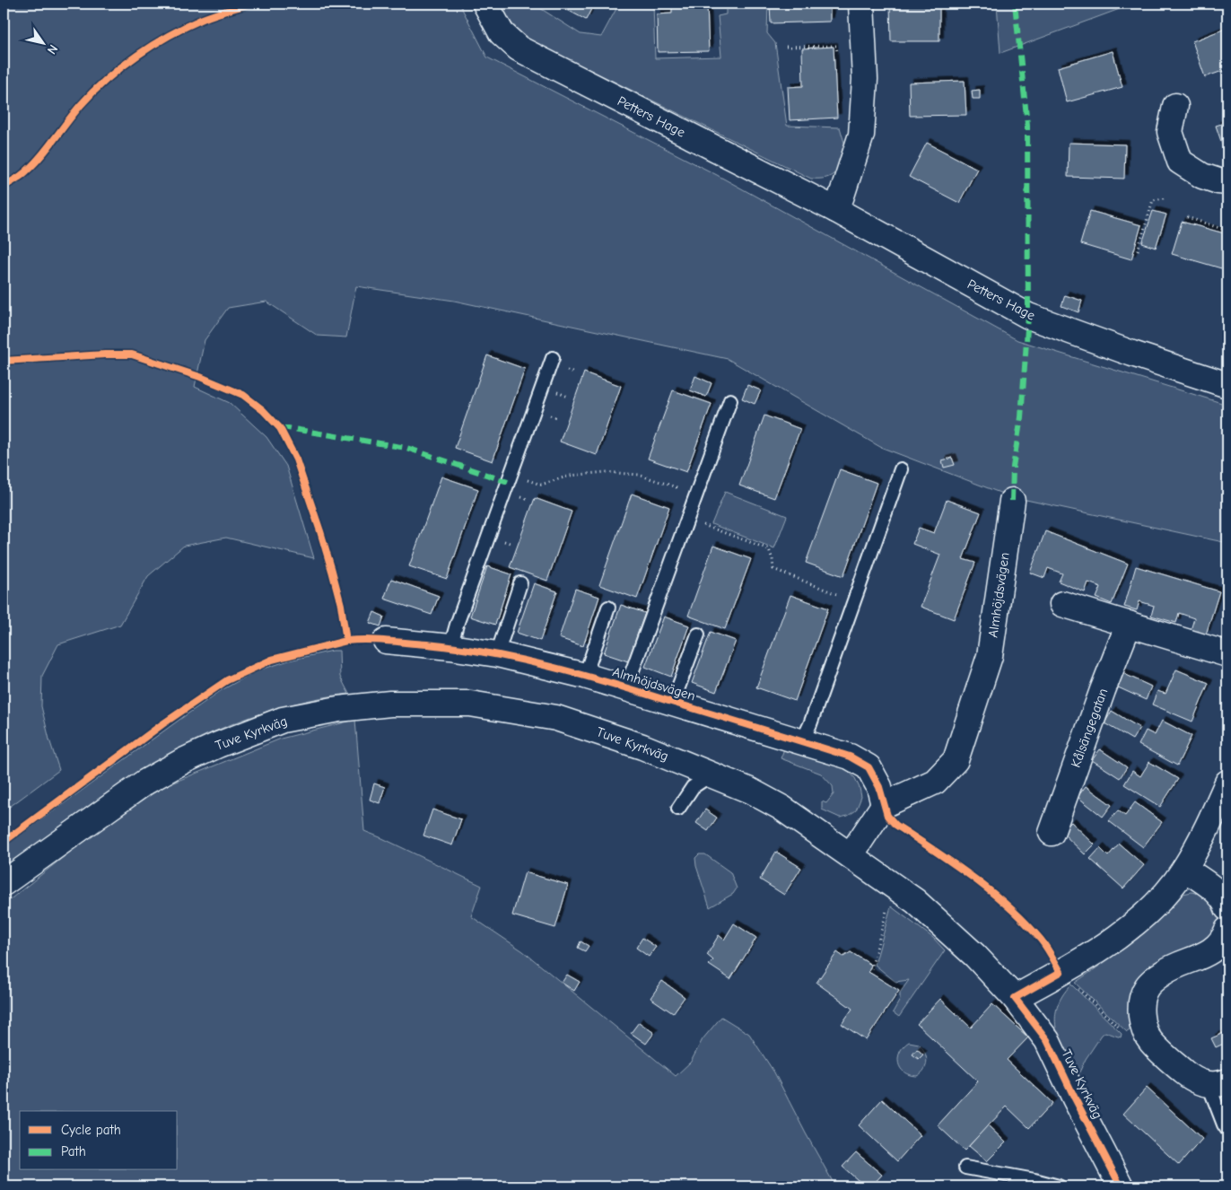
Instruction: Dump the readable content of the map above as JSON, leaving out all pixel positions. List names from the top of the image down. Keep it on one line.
{"streets":{"street":["Petters Hage","Almhöjdsvägen","Kålsängegatan","Tuve Kyrkväg"]},"legend":["Cycle path","Path"],"north":"bottom right"}
